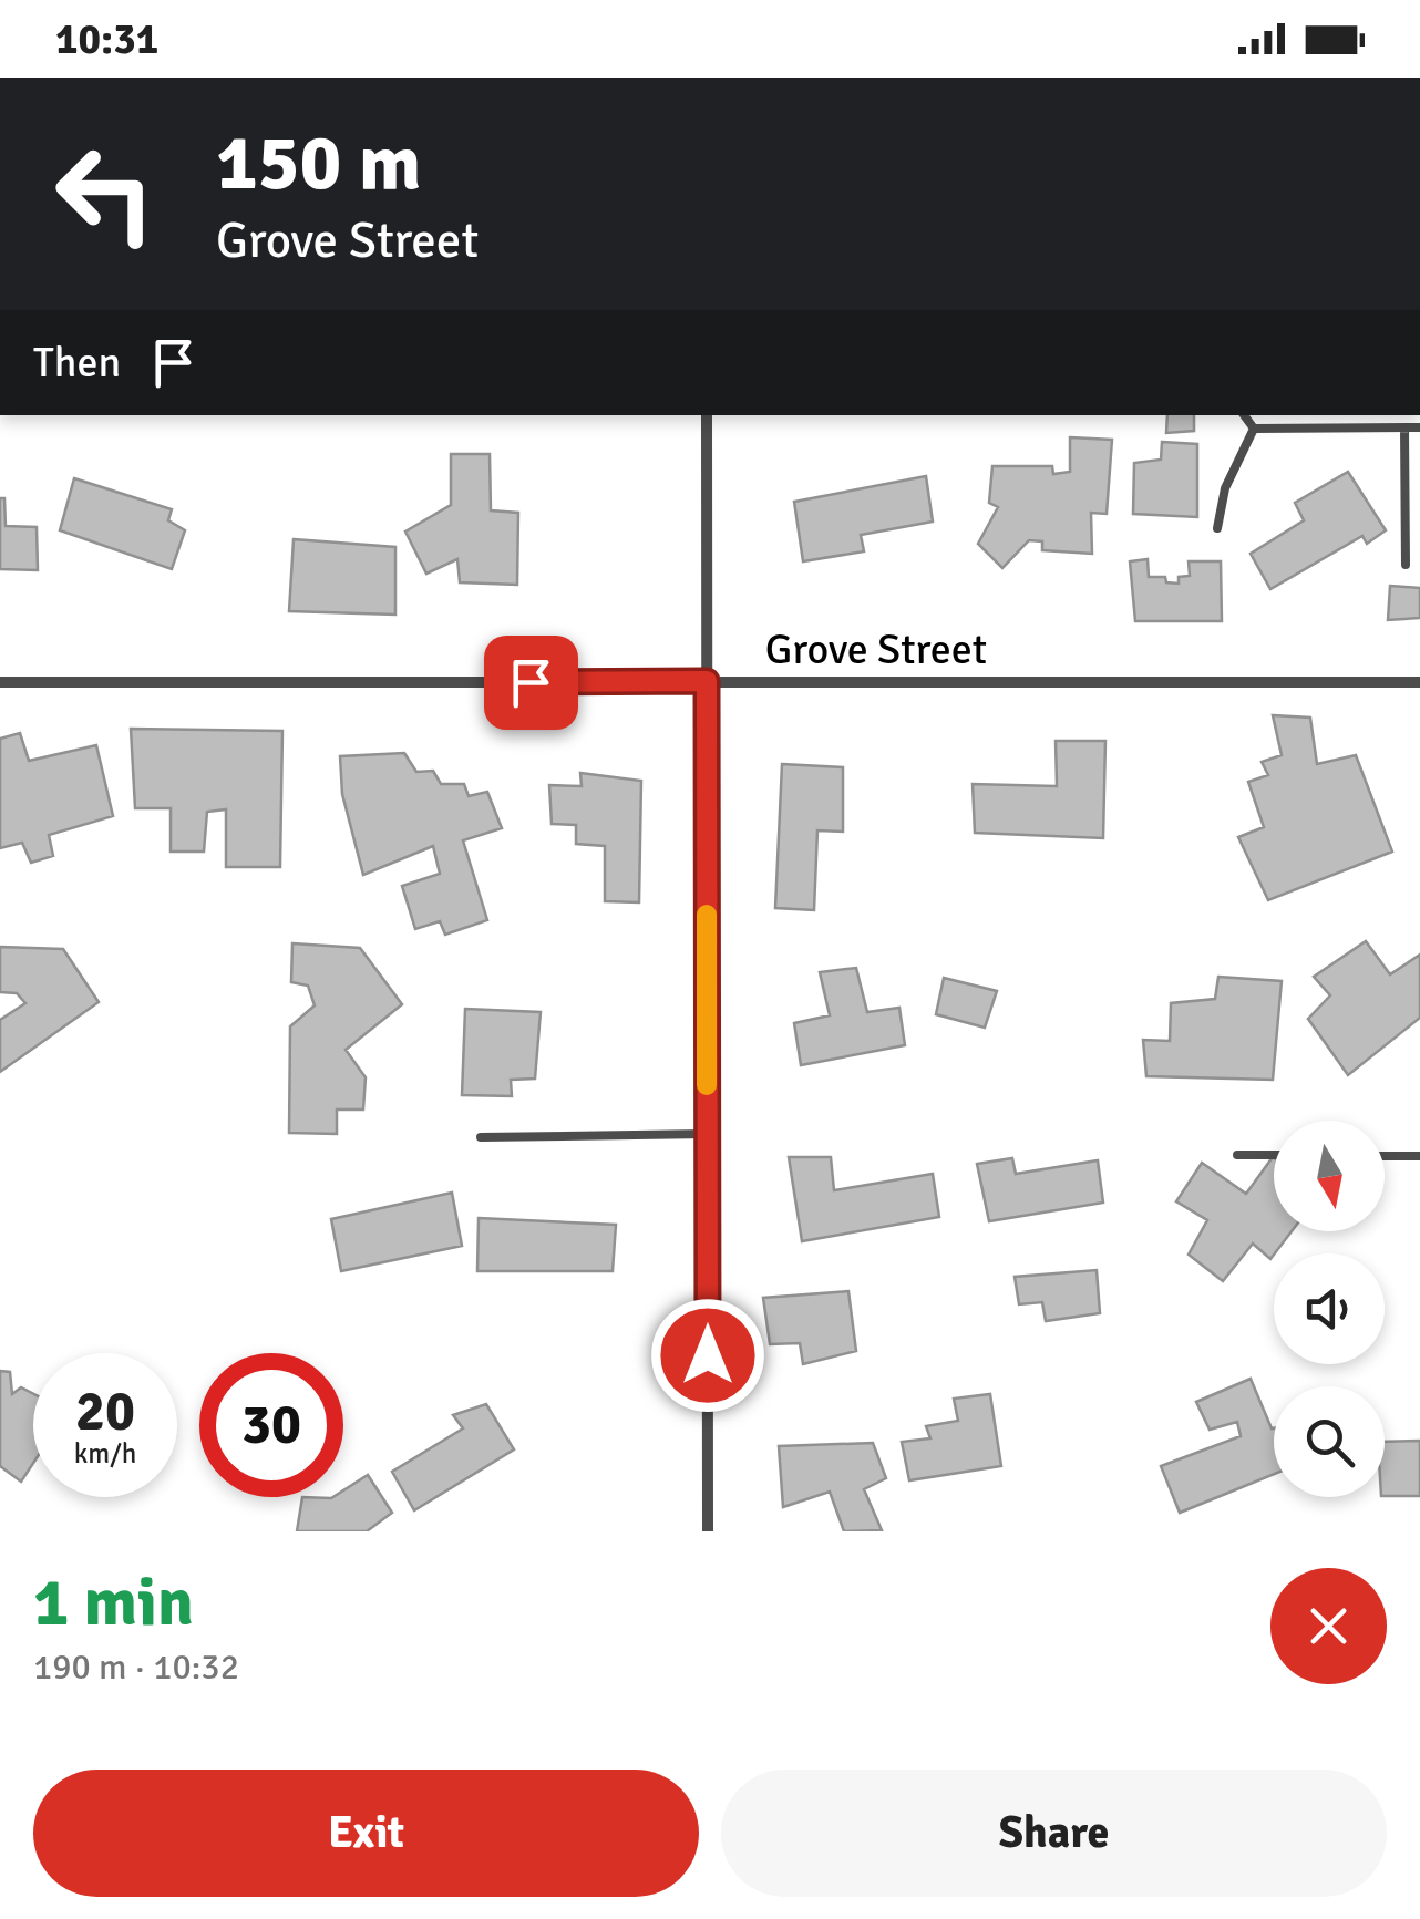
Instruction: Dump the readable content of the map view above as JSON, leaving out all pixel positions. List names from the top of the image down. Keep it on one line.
{"streets":{"street":["Grove Street"]},"north":"bottom","page":{"status":"10:31","turn":["150 m","Grove Street"],"then":"Then","speed":"20 km/h","limit":"30","heading":["1 min","190 m · 10:32"],"buttons":["Exit","Share"]}}
